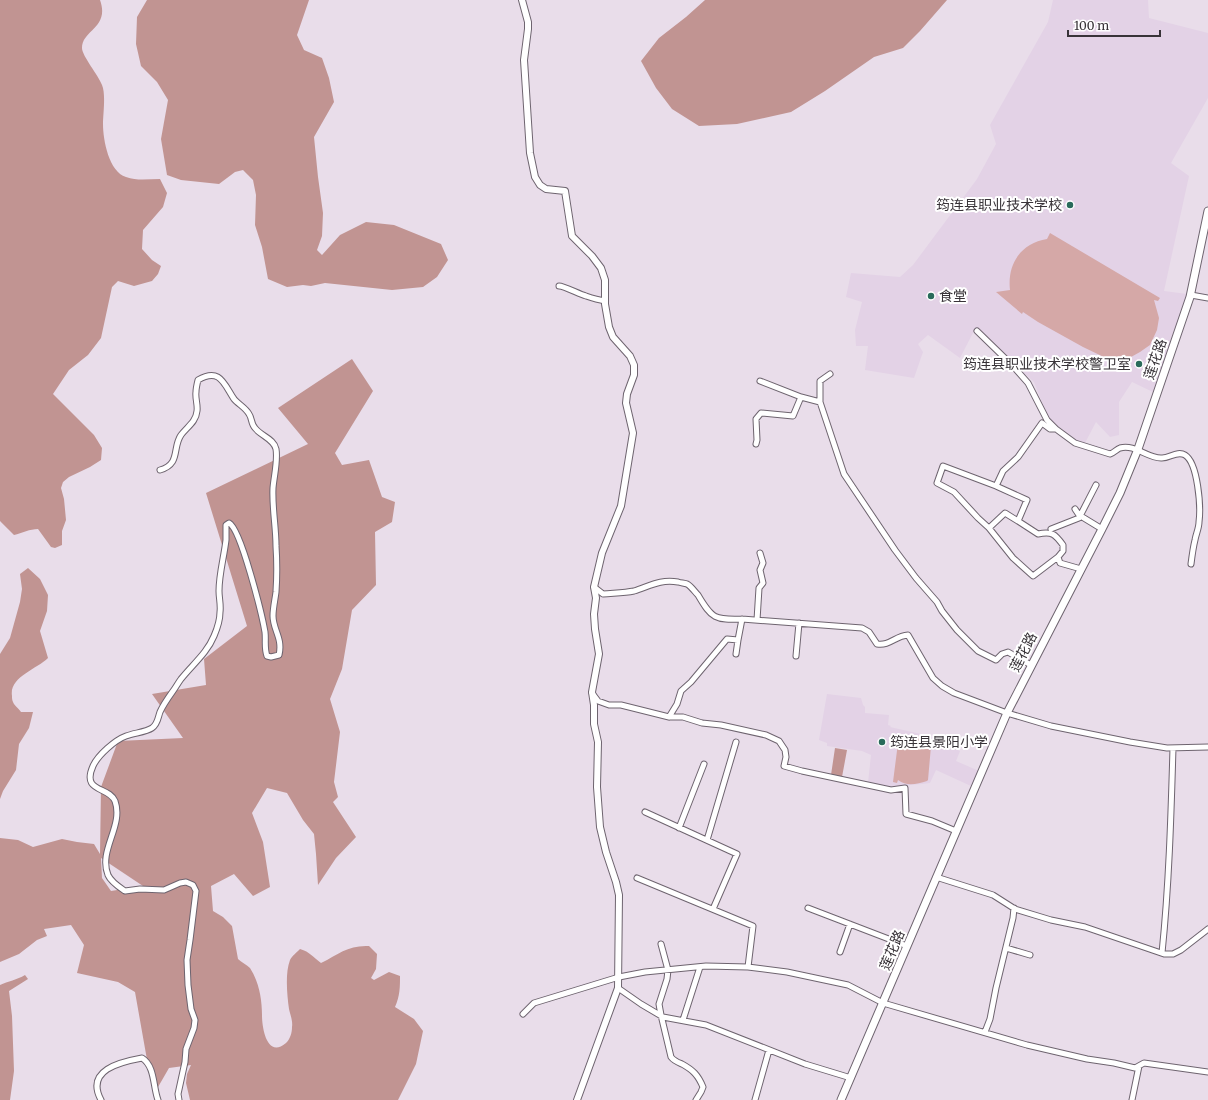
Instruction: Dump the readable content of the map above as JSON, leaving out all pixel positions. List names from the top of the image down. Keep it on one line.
{"streets":{"main road":["莲花路"]},"places":["筠连县职业技术学校","食堂","筠连县职业技术学校警卫室","筠连县景阳小学"],"scale_bar":"100 m"}
